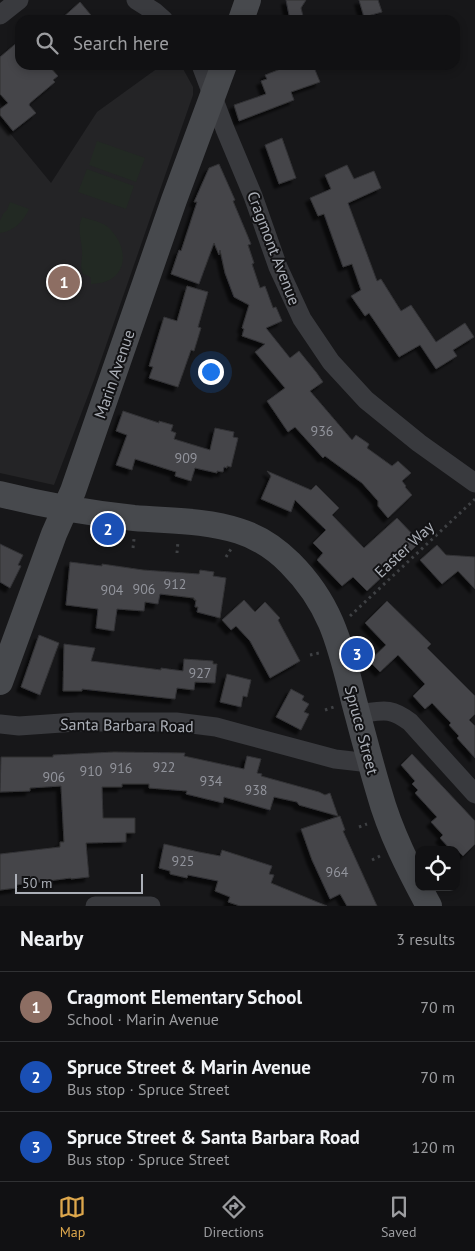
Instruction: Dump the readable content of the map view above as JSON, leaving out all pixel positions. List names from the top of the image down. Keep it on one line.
{"streets":{"street":["Cragmont Avenue","Marin Avenue","Santa Barbara Road","Spruce Street"],"path":["Easter Way"]},"crossings":[["Cragmont Avenue","Marin Avenue"],["Marin Avenue","Spruce Street"],["Santa Barbara Road","Spruce Street"]],"house_numbers":["936","909","912","906","904","927","922","916","910","906","934","938","925","964"],"scale_bar":"50 m","page":{"search":"Search here","pins":["1","2","3"],"scale":"50 m","heading":["Nearby","3 results"],"list":[{"mark":"1","name":"Cragmont Elementary School","note":"School · Marin Avenue","value":"70 m"},{"mark":"2","name":"Spruce Street & Marin Avenue","note":"Bus stop · Spruce Street","value":"70 m"},{"mark":"3","name":"Spruce Street & Santa Barbara Road","note":"Bus stop · Spruce Street","value":"120 m"}],"nav":["Map","Directions","Saved"]}}
